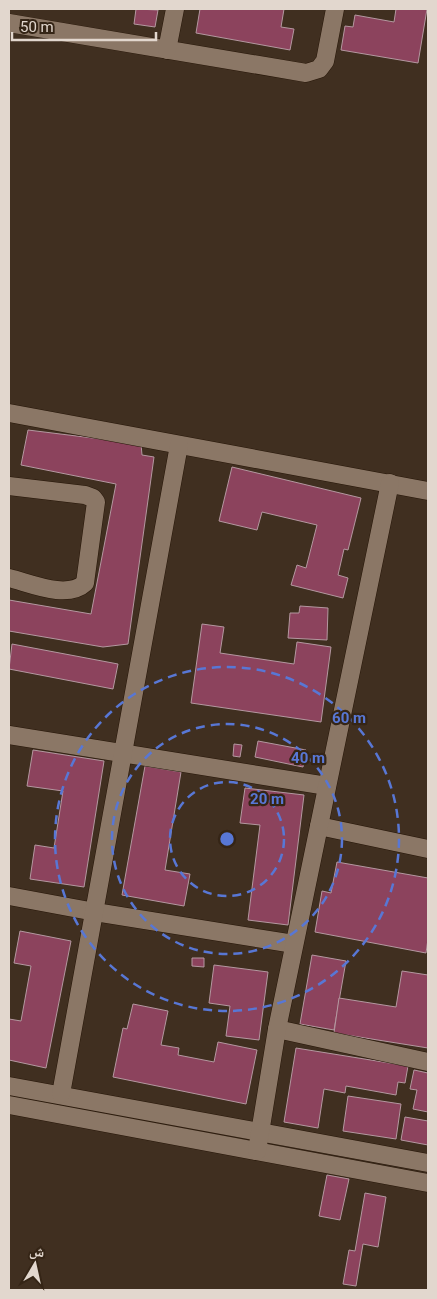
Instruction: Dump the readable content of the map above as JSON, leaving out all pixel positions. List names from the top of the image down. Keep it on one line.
{"scale_bar":"50 m","north":"top","rings":["60 m","40 m","20 m"]}
